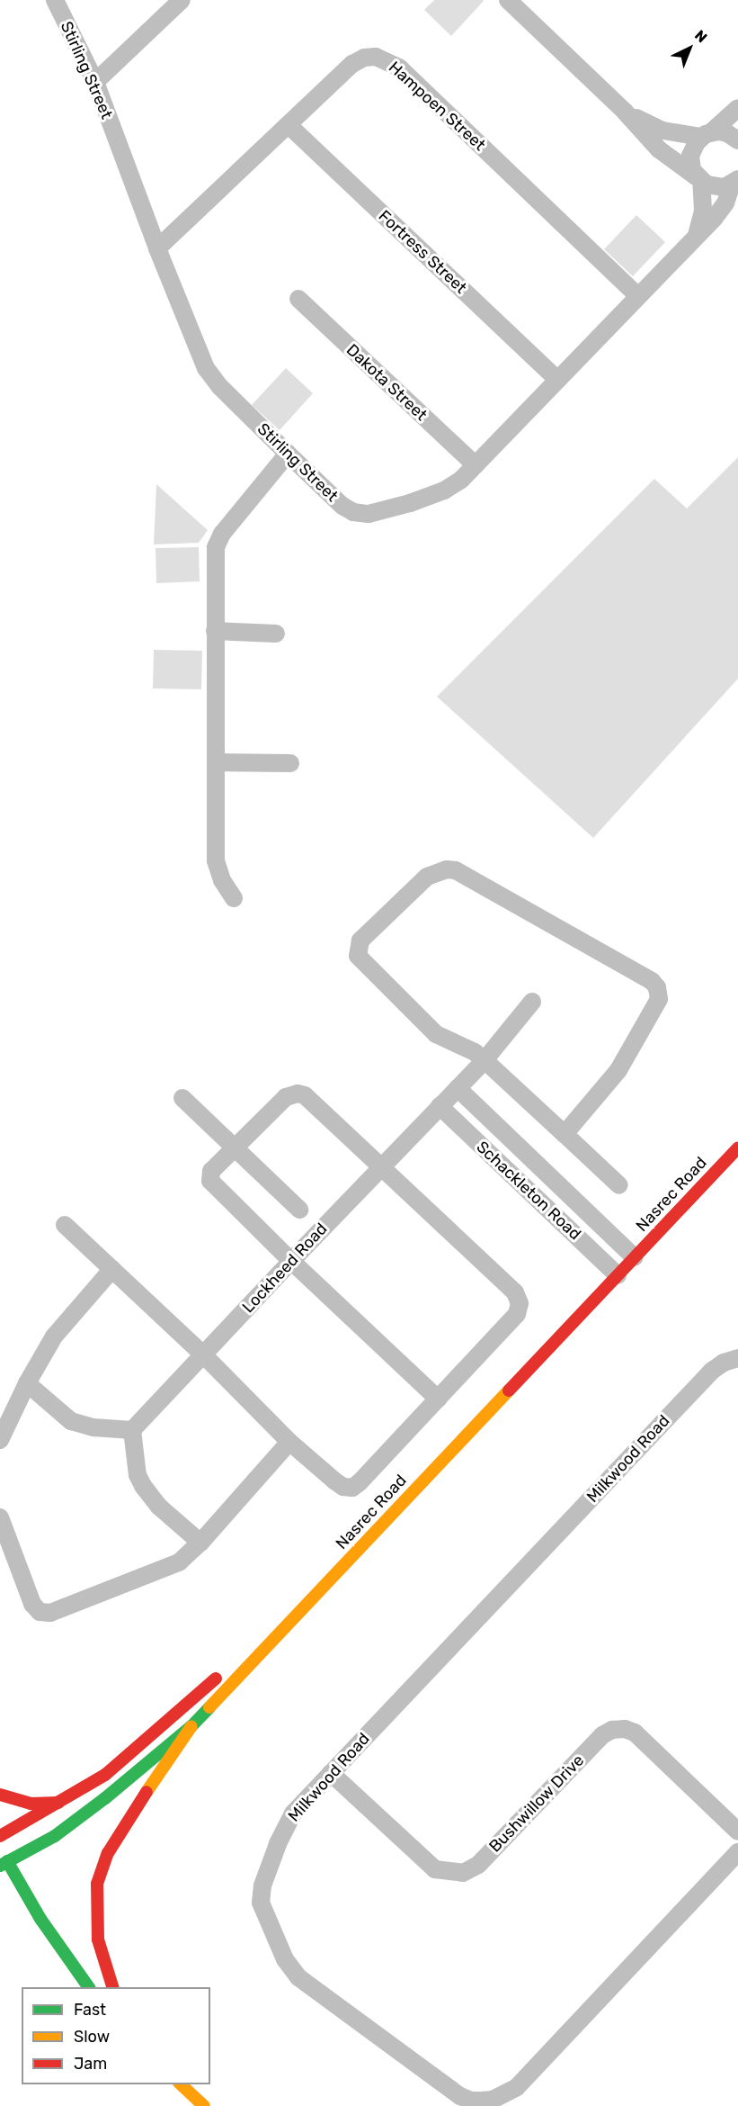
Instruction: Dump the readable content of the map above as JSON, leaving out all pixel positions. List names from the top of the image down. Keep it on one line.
{"streets":{"main road":["Nasrec Road"],"street":["Stirling Street","Hampoen Street","Fortress Street","Dakota Street","Schackleton Road","Lockheed Road","Milkwood Road","Bushwillow Drive"]},"crossings":[["Stirling Street","Hampoen Street"],["Stirling Street","Fortress Street"],["Stirling Street","Dakota Street"],["Hampoen Street","Fortress Street"],["Schackleton Road","Nasrec Road"],["Schackleton Road","Lockheed Road"],["Milkwood Road","Bushwillow Drive"]],"legend":["Fast","Slow","Jam"],"north":"top right"}
